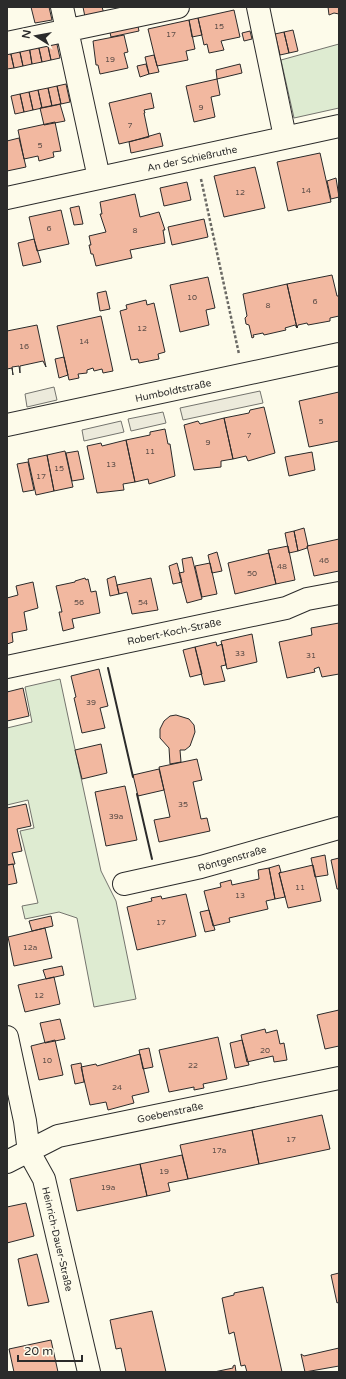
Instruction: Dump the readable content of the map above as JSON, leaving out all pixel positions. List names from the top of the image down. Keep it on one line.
{"streets":{"street":["An der Schießruthe","Humboldtstraße","Robert-Koch-Straße","Röntgenstraße","Goebenstraße","Heinrich-Dauer-Straße"]},"crossings":[["Goebenstraße","Heinrich-Dauer-Straße"]],"house_numbers":["15","17","19","9","7","5","14","12","6","8","10","6","8","12","14","16","5","7","9","11","13","15","17","46","48","50","56","54","33","31","39","35","39a","11","13","17","12a","12","20","10","22","24","17","17a","19","19a"],"scale_bar":"20 m","north":"left"}
